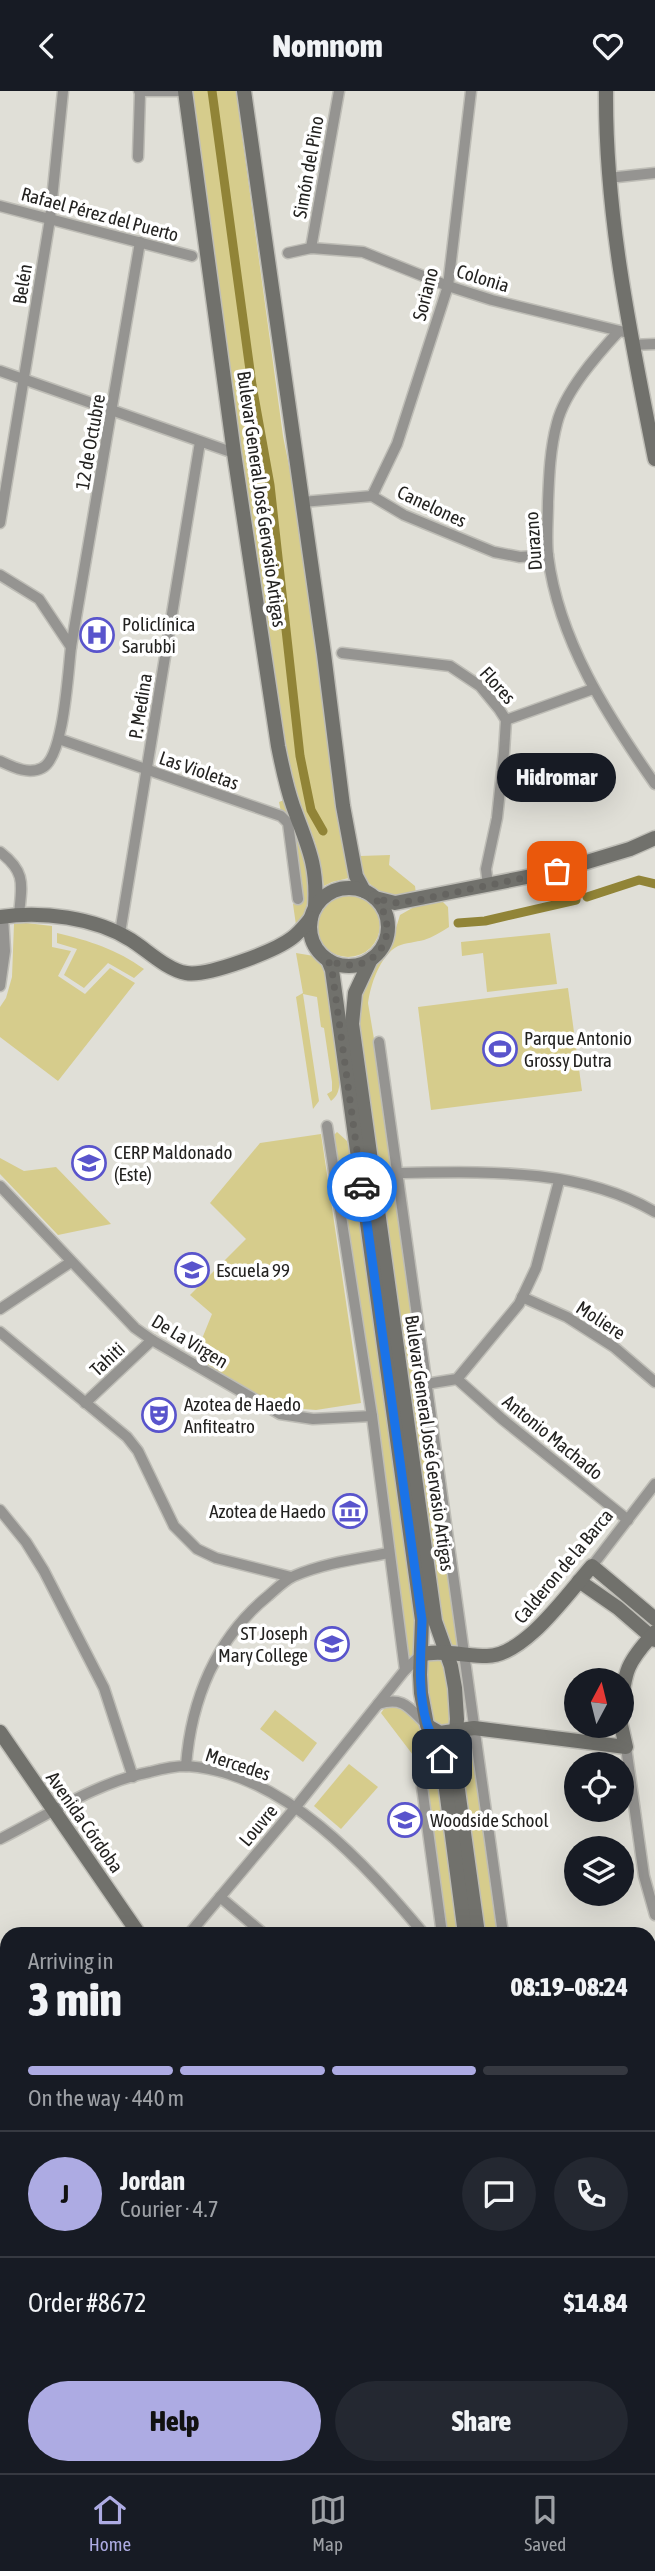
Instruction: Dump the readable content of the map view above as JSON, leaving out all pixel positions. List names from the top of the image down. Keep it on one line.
{"streets":{"main road":["Bulevar General José Gervasio Artigas","Calderon de la Barca","Avenida Córdoba"],"street":["Simón del Pino","Rafael Pérez del Puerto","Colonia","Belén","Soriano","12 de Octubre","Canelones","Durazno","Flores","P. Medina","Las Violetas","Moliere","De La Virgen","Tahiti","Antonio Machado","Mercedes","Louvre"]},"crossings":[["Simón del Pino","Colonia"],["Rafael Pérez del Puerto","Belén"],["Rafael Pérez del Puerto","12 de Octubre"],["Colonia","Soriano"],["Colonia","Durazno"],["Soriano","Canelones"],["12 de Octubre","Las Violetas"],["Bulevar General José Gervasio Artigas","Canelones"],["Bulevar General José Gervasio Artigas","Calderon de la Barca"],["Bulevar General José Gervasio Artigas","Louvre"],["Canelones","Durazno"],["P. Medina","Las Violetas"],["De La Virgen","Tahiti"],["Antonio Machado","Calderon de la Barca"],["Calderon de la Barca","Louvre"],["Mercedes","Avenida Córdoba"],["Mercedes","Louvre"]],"places":{"hospital":["Policlínica Sarubbi"],"other":["Hidromar"],"sports":["Parque Antonio Grossy Dutra"],"school or university":["CERP Maldonado (Este)","Escuela 99","ST Joseph Mary College","Woodside School"],"theatre":["Azotea de Haedo Anfiteatro"],"museum":["Azotea de Haedo"]},"north":"top","page":{"header":"Nomnom","bubble":"Hidromar","heading":["3 min","Arriving in","08:19–08:24"],"panel":["Jordan","Courier · 4.7","Order #8672","$14.84"],"bar":"On the way · 440 m","round":"J","buttons":["Help","Share"],"tabs":["Home","Map","Saved"]}}
